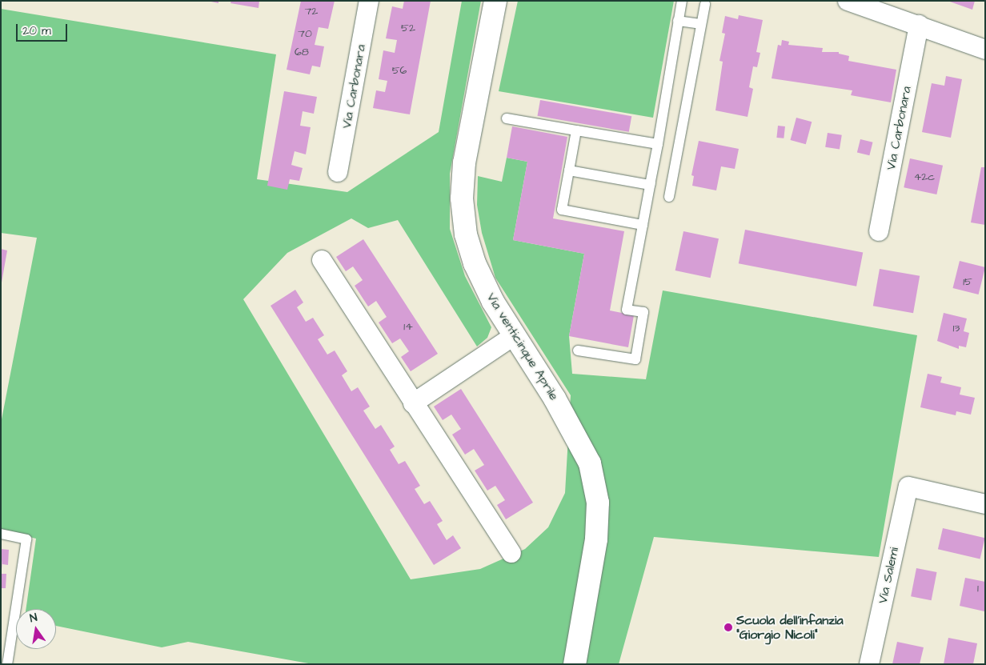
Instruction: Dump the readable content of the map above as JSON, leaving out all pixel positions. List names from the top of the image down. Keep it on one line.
{"streets":{"street":["Via Carbonara","Via venticinque Aprile","Via Salemi"]},"places":["Scuola dell'infanzia \"Giorgio Nicoli\""],"house_numbers":["72","52","70","68","56","42c","15","14","13","1"],"scale_bar":"20 m","north":"top"}
